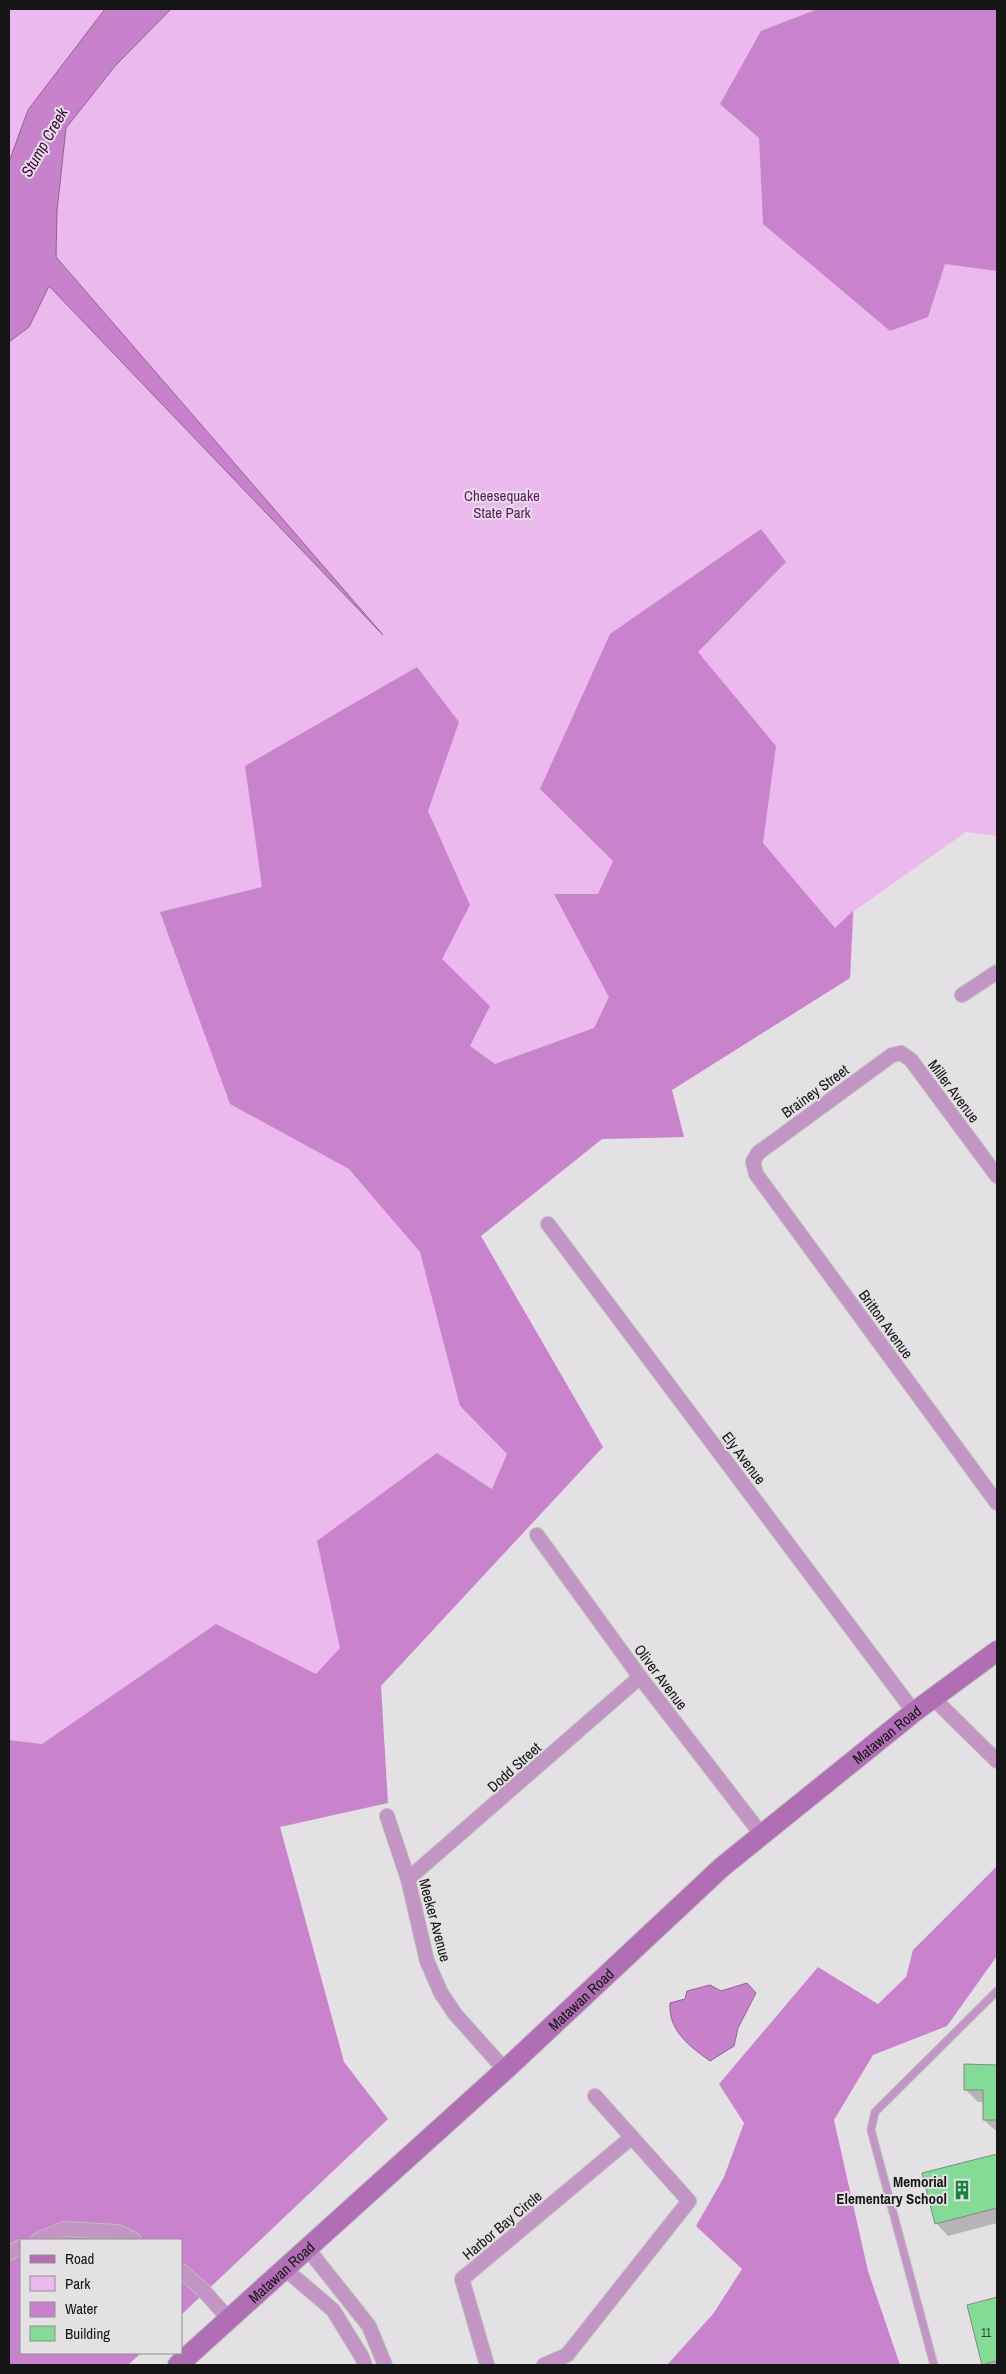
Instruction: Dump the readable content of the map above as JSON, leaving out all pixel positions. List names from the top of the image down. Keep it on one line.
{"streets":{"main road":["Matawan Road"],"street":["Brainey Street","Miller Avenue","Britton Avenue","Ely Avenue","Oliver Avenue","Dodd Street","Meeker Avenue","Harbor Bay Circle"]},"crossings":[["Brainey Street","Miller Avenue"],["Brainey Street","Britton Avenue"],["Ely Avenue","Matawan Road"],["Oliver Avenue","Matawan Road"],["Oliver Avenue","Dodd Street"],["Matawan Road","Meeker Avenue"],["Dodd Street","Meeker Avenue"]],"water":["Stump Creek"],"parks":["Cheesequake State Park"],"places":{"building":["Memorial Elementary School"]},"house_numbers":["11"],"legend":["Road","Park","Water","Building"]}
